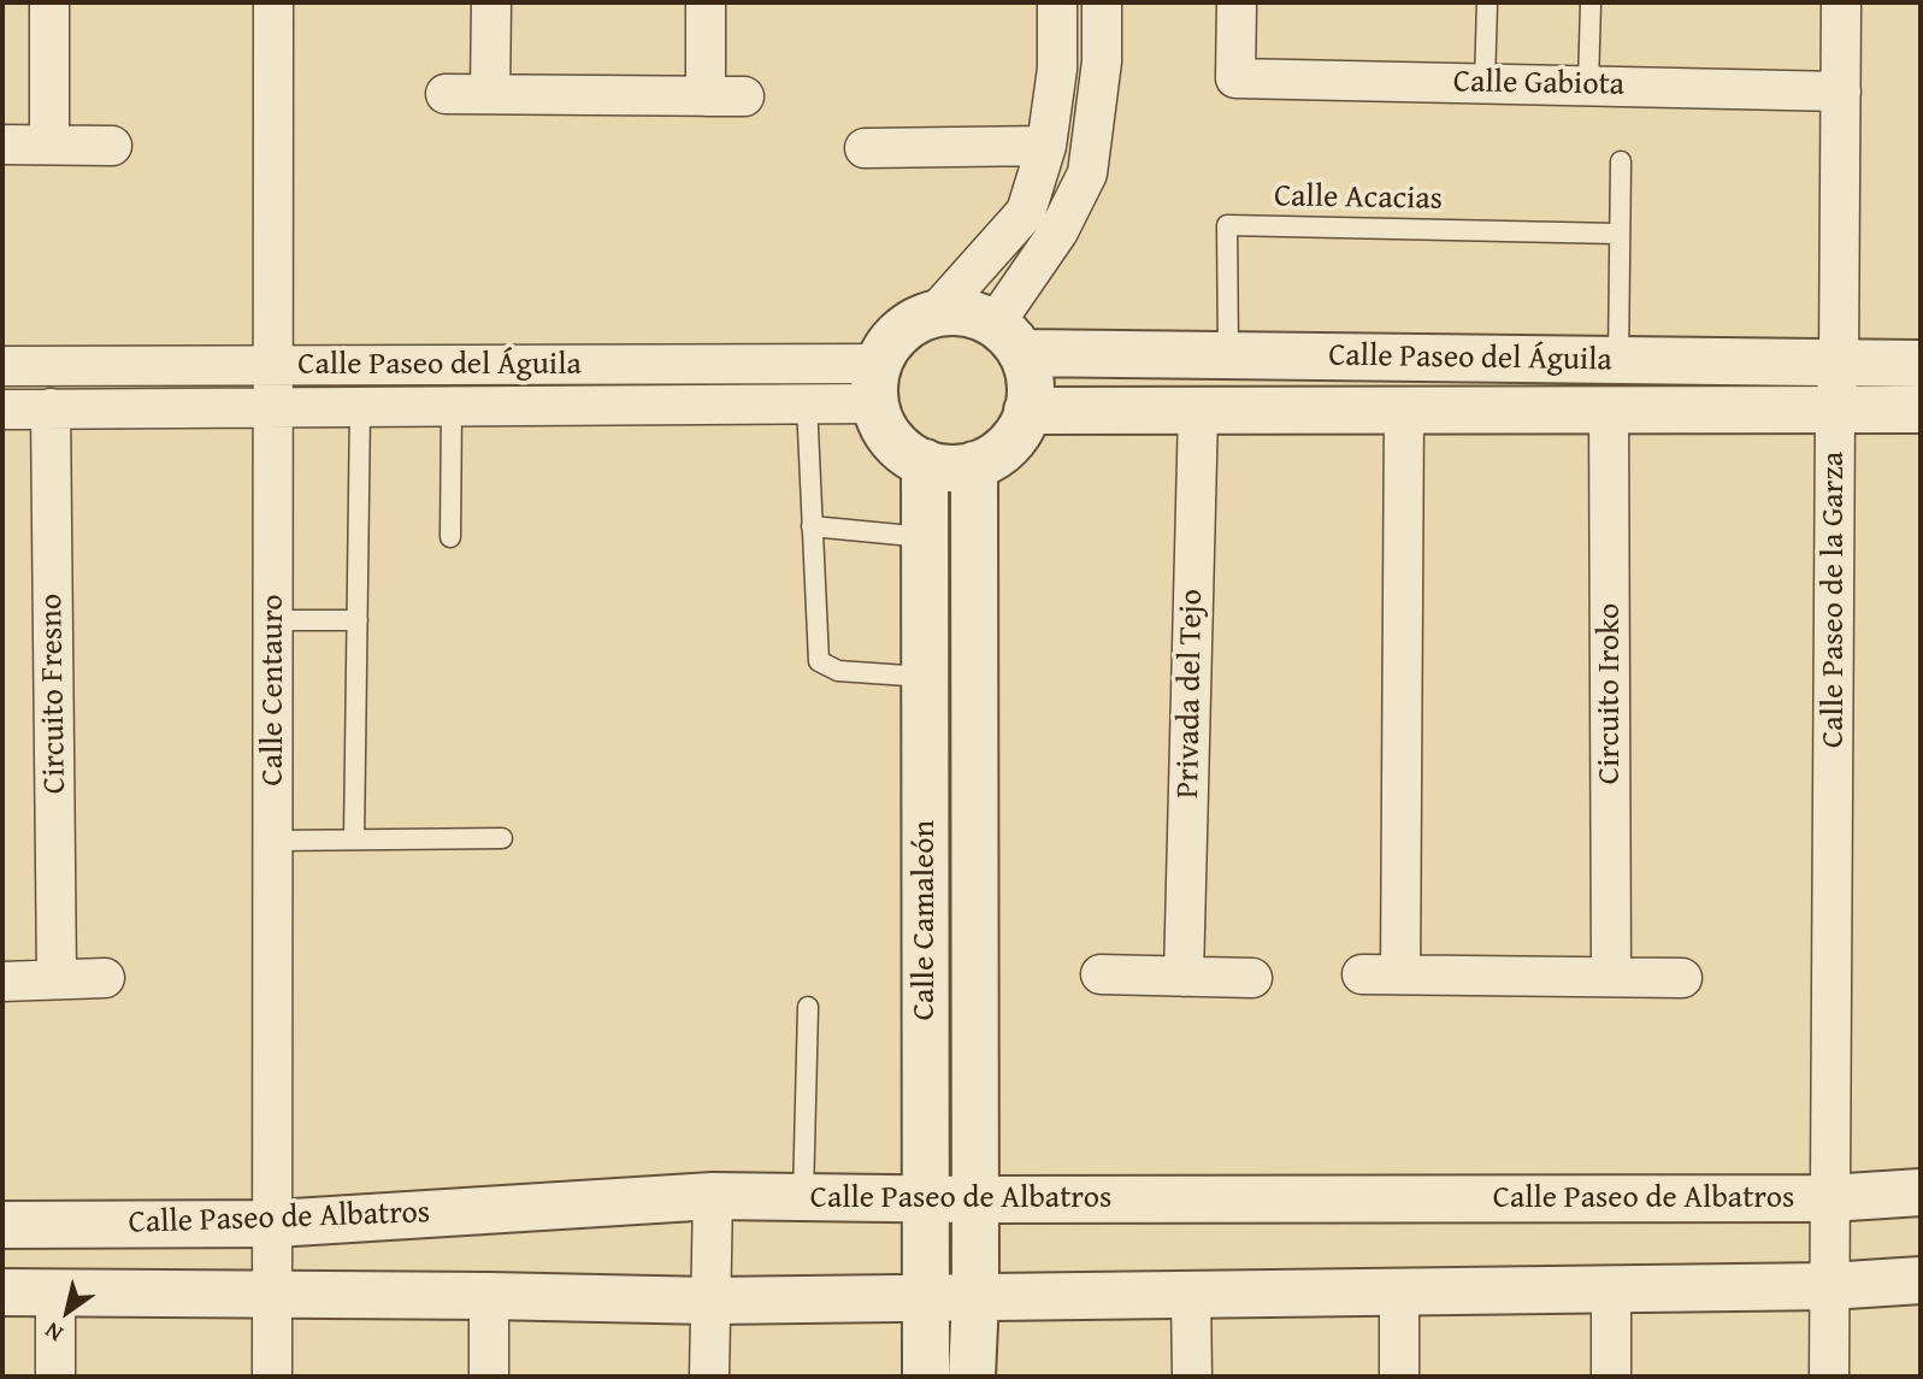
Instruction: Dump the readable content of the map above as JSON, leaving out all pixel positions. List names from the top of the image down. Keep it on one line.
{"streets":{"street":["Calle Gabiota","Calle Paseo del Águila","Calle Paseo de la Garza","Calle Centauro","Circuito Fresno","Privada del Tejo","Circuito Iroko","Calle Camaleón","Calle Paseo de Albatros"],"lane":["Calle Acacias"]},"crossings":[["Calle Gabiota","Calle Paseo de la Garza"],["Calle Acacias","Calle Paseo del Águila"],["Calle Paseo del Águila","Calle Paseo de la Garza"],["Calle Paseo del Águila","Calle Centauro"],["Calle Paseo del Águila","Circuito Fresno"],["Calle Paseo del Águila","Privada del Tejo"],["Calle Paseo del Águila","Circuito Iroko"],["Calle Paseo del Águila","Calle Camaleón"],["Calle Paseo de la Garza","Calle Paseo de Albatros"],["Calle Centauro","Calle Paseo de Albatros"],["Calle Camaleón","Calle Paseo de Albatros"]],"north":"bottom left"}
